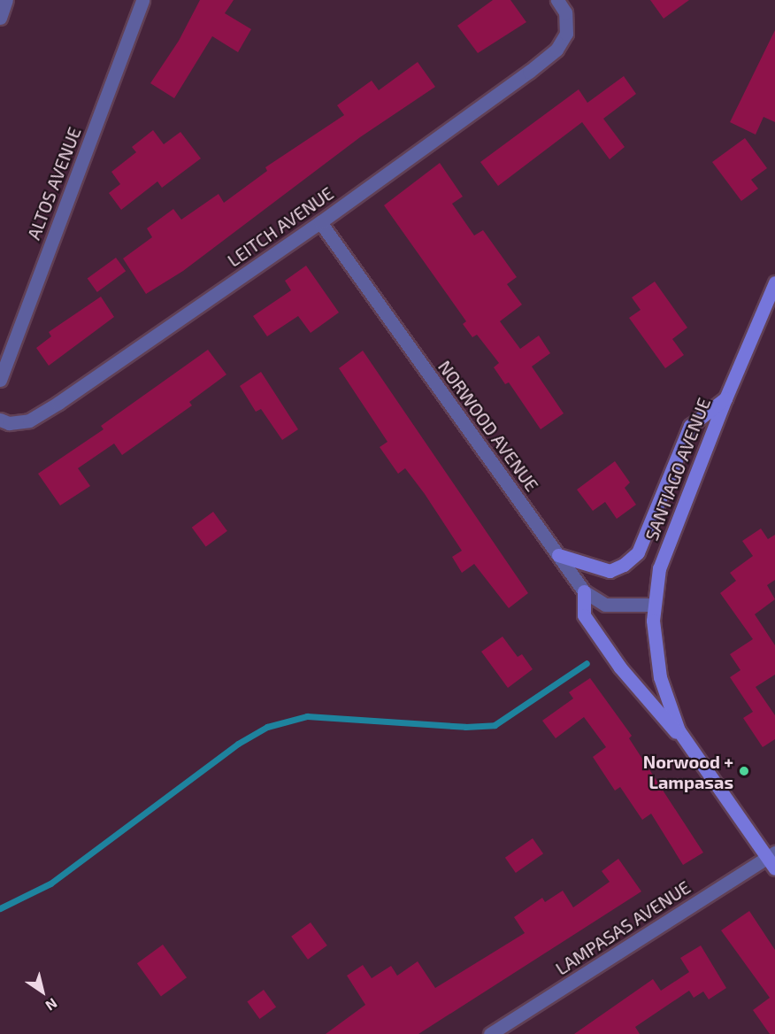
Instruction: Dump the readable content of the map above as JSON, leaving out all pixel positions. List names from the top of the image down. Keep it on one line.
{"streets":{"main road":["SANTIAGO AVENUE"],"street":["ALTOS AVENUE","LEITCH AVENUE","NORWOOD AVENUE","LAMPASAS AVENUE"]},"crossings":[["LEITCH AVENUE","NORWOOD AVENUE"],["NORWOOD AVENUE","SANTIAGO AVENUE"]],"places":["Norwood + Lampasas"],"north":"bottom right"}
